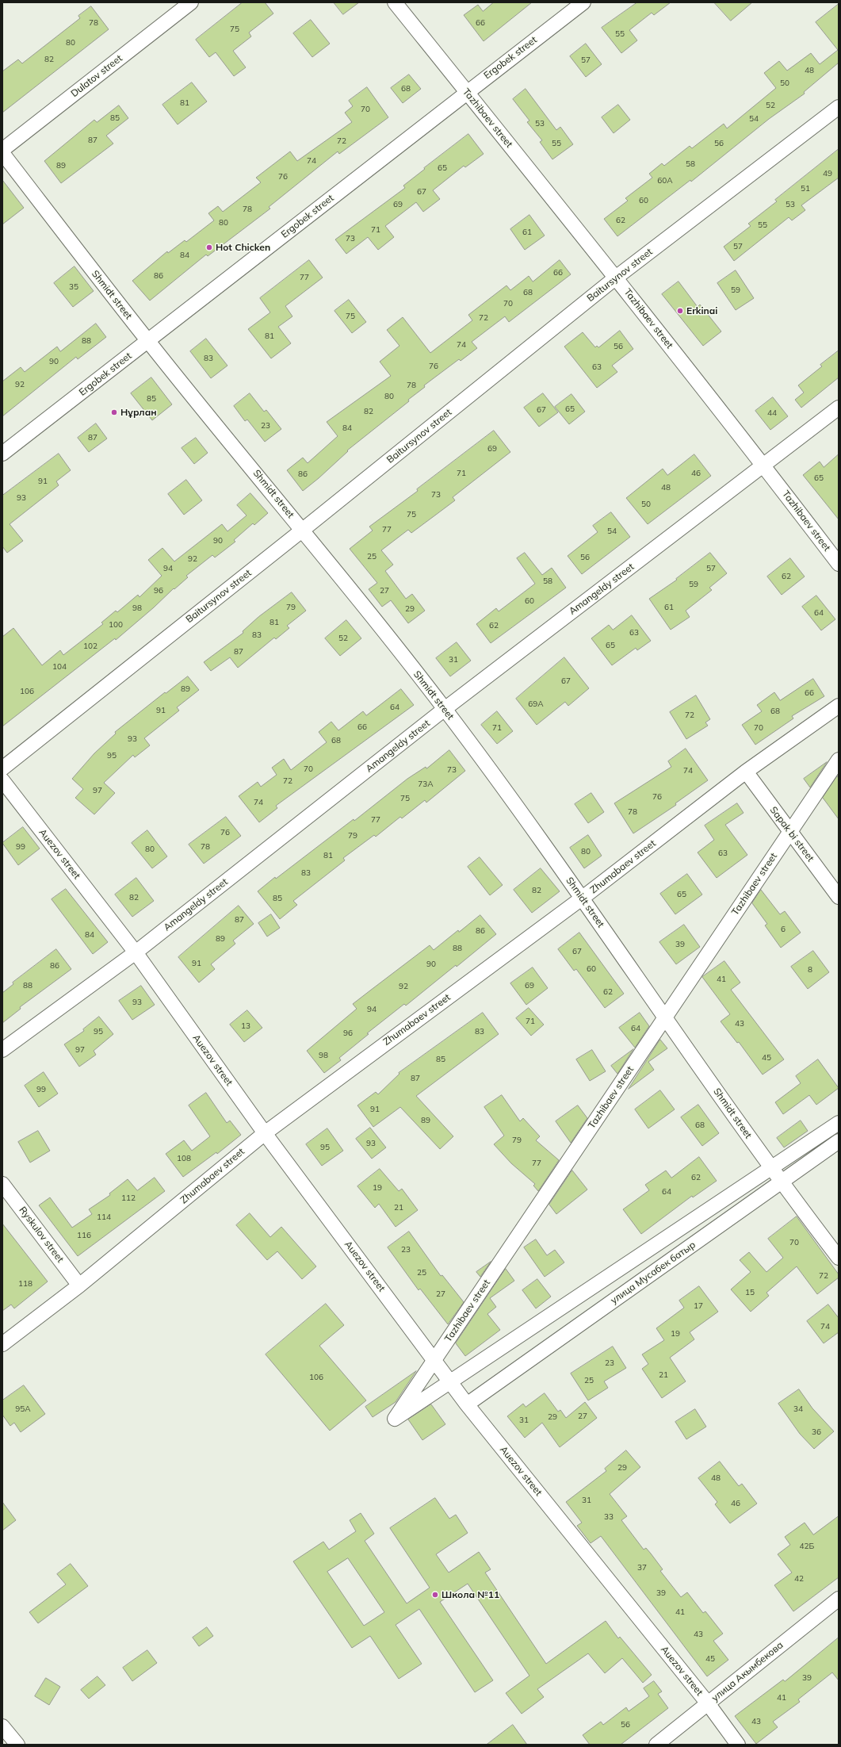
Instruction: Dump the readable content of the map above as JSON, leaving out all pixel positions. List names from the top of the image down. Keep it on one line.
{"streets":{"street":["Ergobek street","Dulatov street","Tazhibaev street","Baitursynov street","Shmidt street","Amangeldy street","Sapak bi street","Auezov street","Zhumabaev street","Ryskulov street","улица Мусабек батыр","улица Акымбекова"]},"crossings":[["Ergobek street","Tazhibaev street"],["Ergobek street","Shmidt street"],["Tazhibaev street","Baitursynov street"],["Tazhibaev street","Amangeldy street"],["Baitursynov street","Shmidt street"],["Shmidt street","Amangeldy street"],["Shmidt street","Zhumabaev street"],["Shmidt street","улица Мусабек батыр"],["Amangeldy street","Auezov street"],["Sapak bi street","Zhumabaev street"],["Auezov street","Zhumabaev street"],["Auezov street","улица Мусабек батыр"],["Auezov street","улица Акымбекова"],["Zhumabaev street","Ryskulov street"]],"places":["Hot Chicken","Erkinai","Нұрлан","Школа №11"],"house_numbers":["78","66","75","55","80","82","57","48","50","68","81","52","70","85","54","53","87","72","55","56","74","58","89","65","49","76","60А","51","67","60","69","53","78","62","80","55","71","61","73","57","84","66","86","77","35","59","68","70","75","72","81","88","74","56","83","90","76","63","92","78","80","85","65","67","82","44","23","84","87","69","71","46","86","65","91","48","73","93","50","75","77","54","90","25","56","92","94","57","62","58","59","96","27","60","79","61","98","29","64","81","100","62","63","83","52","65","102","87","31","104","67","89","106","66","69А","64","91","68","72","66","71","70","93","68","95","70","73","74","72","73А","97","76","75","74","78","77","76","79","99","78","80","80","63","81","83","82","65","82","85","87","6","86","84","89","39","88","67","91","90","86","60","8","41","88","69","92","62","93","94","71","43","13","64","95","83","96","97","98","45","85","87","99","91","89","68","79","93","95","108","77","62","19","64","112","21","114","116","70","23","25","72","118","15","27","17","74","19","23","21","106","25","95А","34","27","29","31","36","29","48","31","46","33","42Б","37","42","39","41","43","45","39","41","43","56"]}
